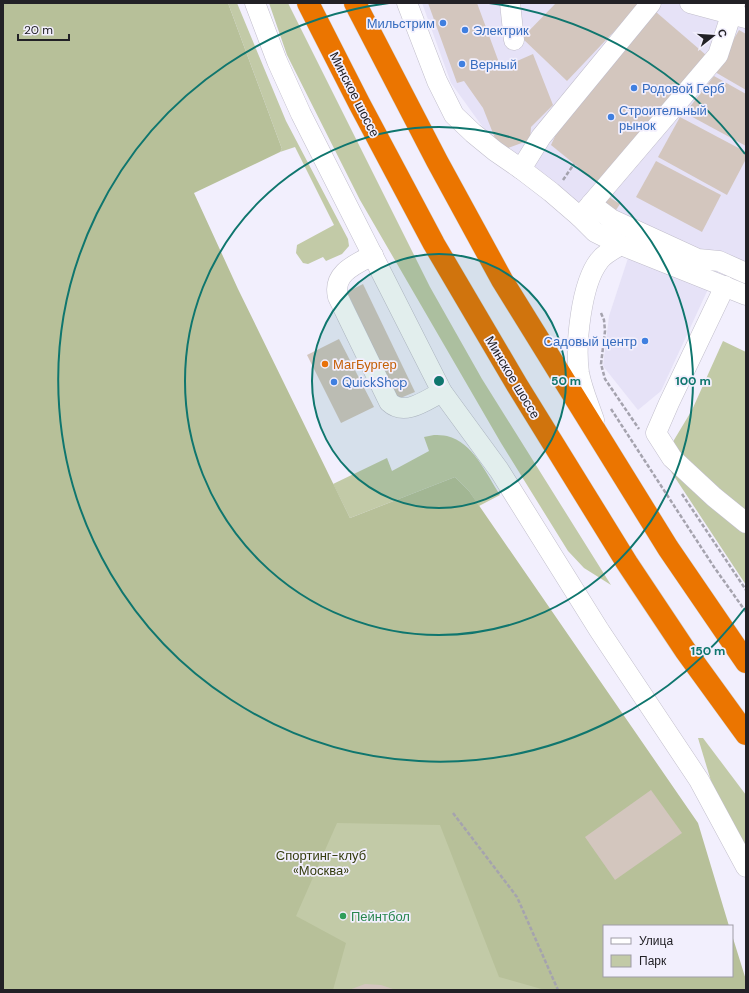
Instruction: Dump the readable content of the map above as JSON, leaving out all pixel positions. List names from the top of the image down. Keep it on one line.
{"streets":{"highway":["Минское шоссе"]},"parks":["Спортинг-клуб «Москва»"],"places":["Мильстрим","Электрик","Верный","Родовой Герб","Строительный рынок","Садовый центр","МагБургер","QuickShop","Пейнтбол"],"legend":["Улица","Парк"],"scale_bar":"20 m","north":"right","rings":["50 m","100 m","150 m"]}
